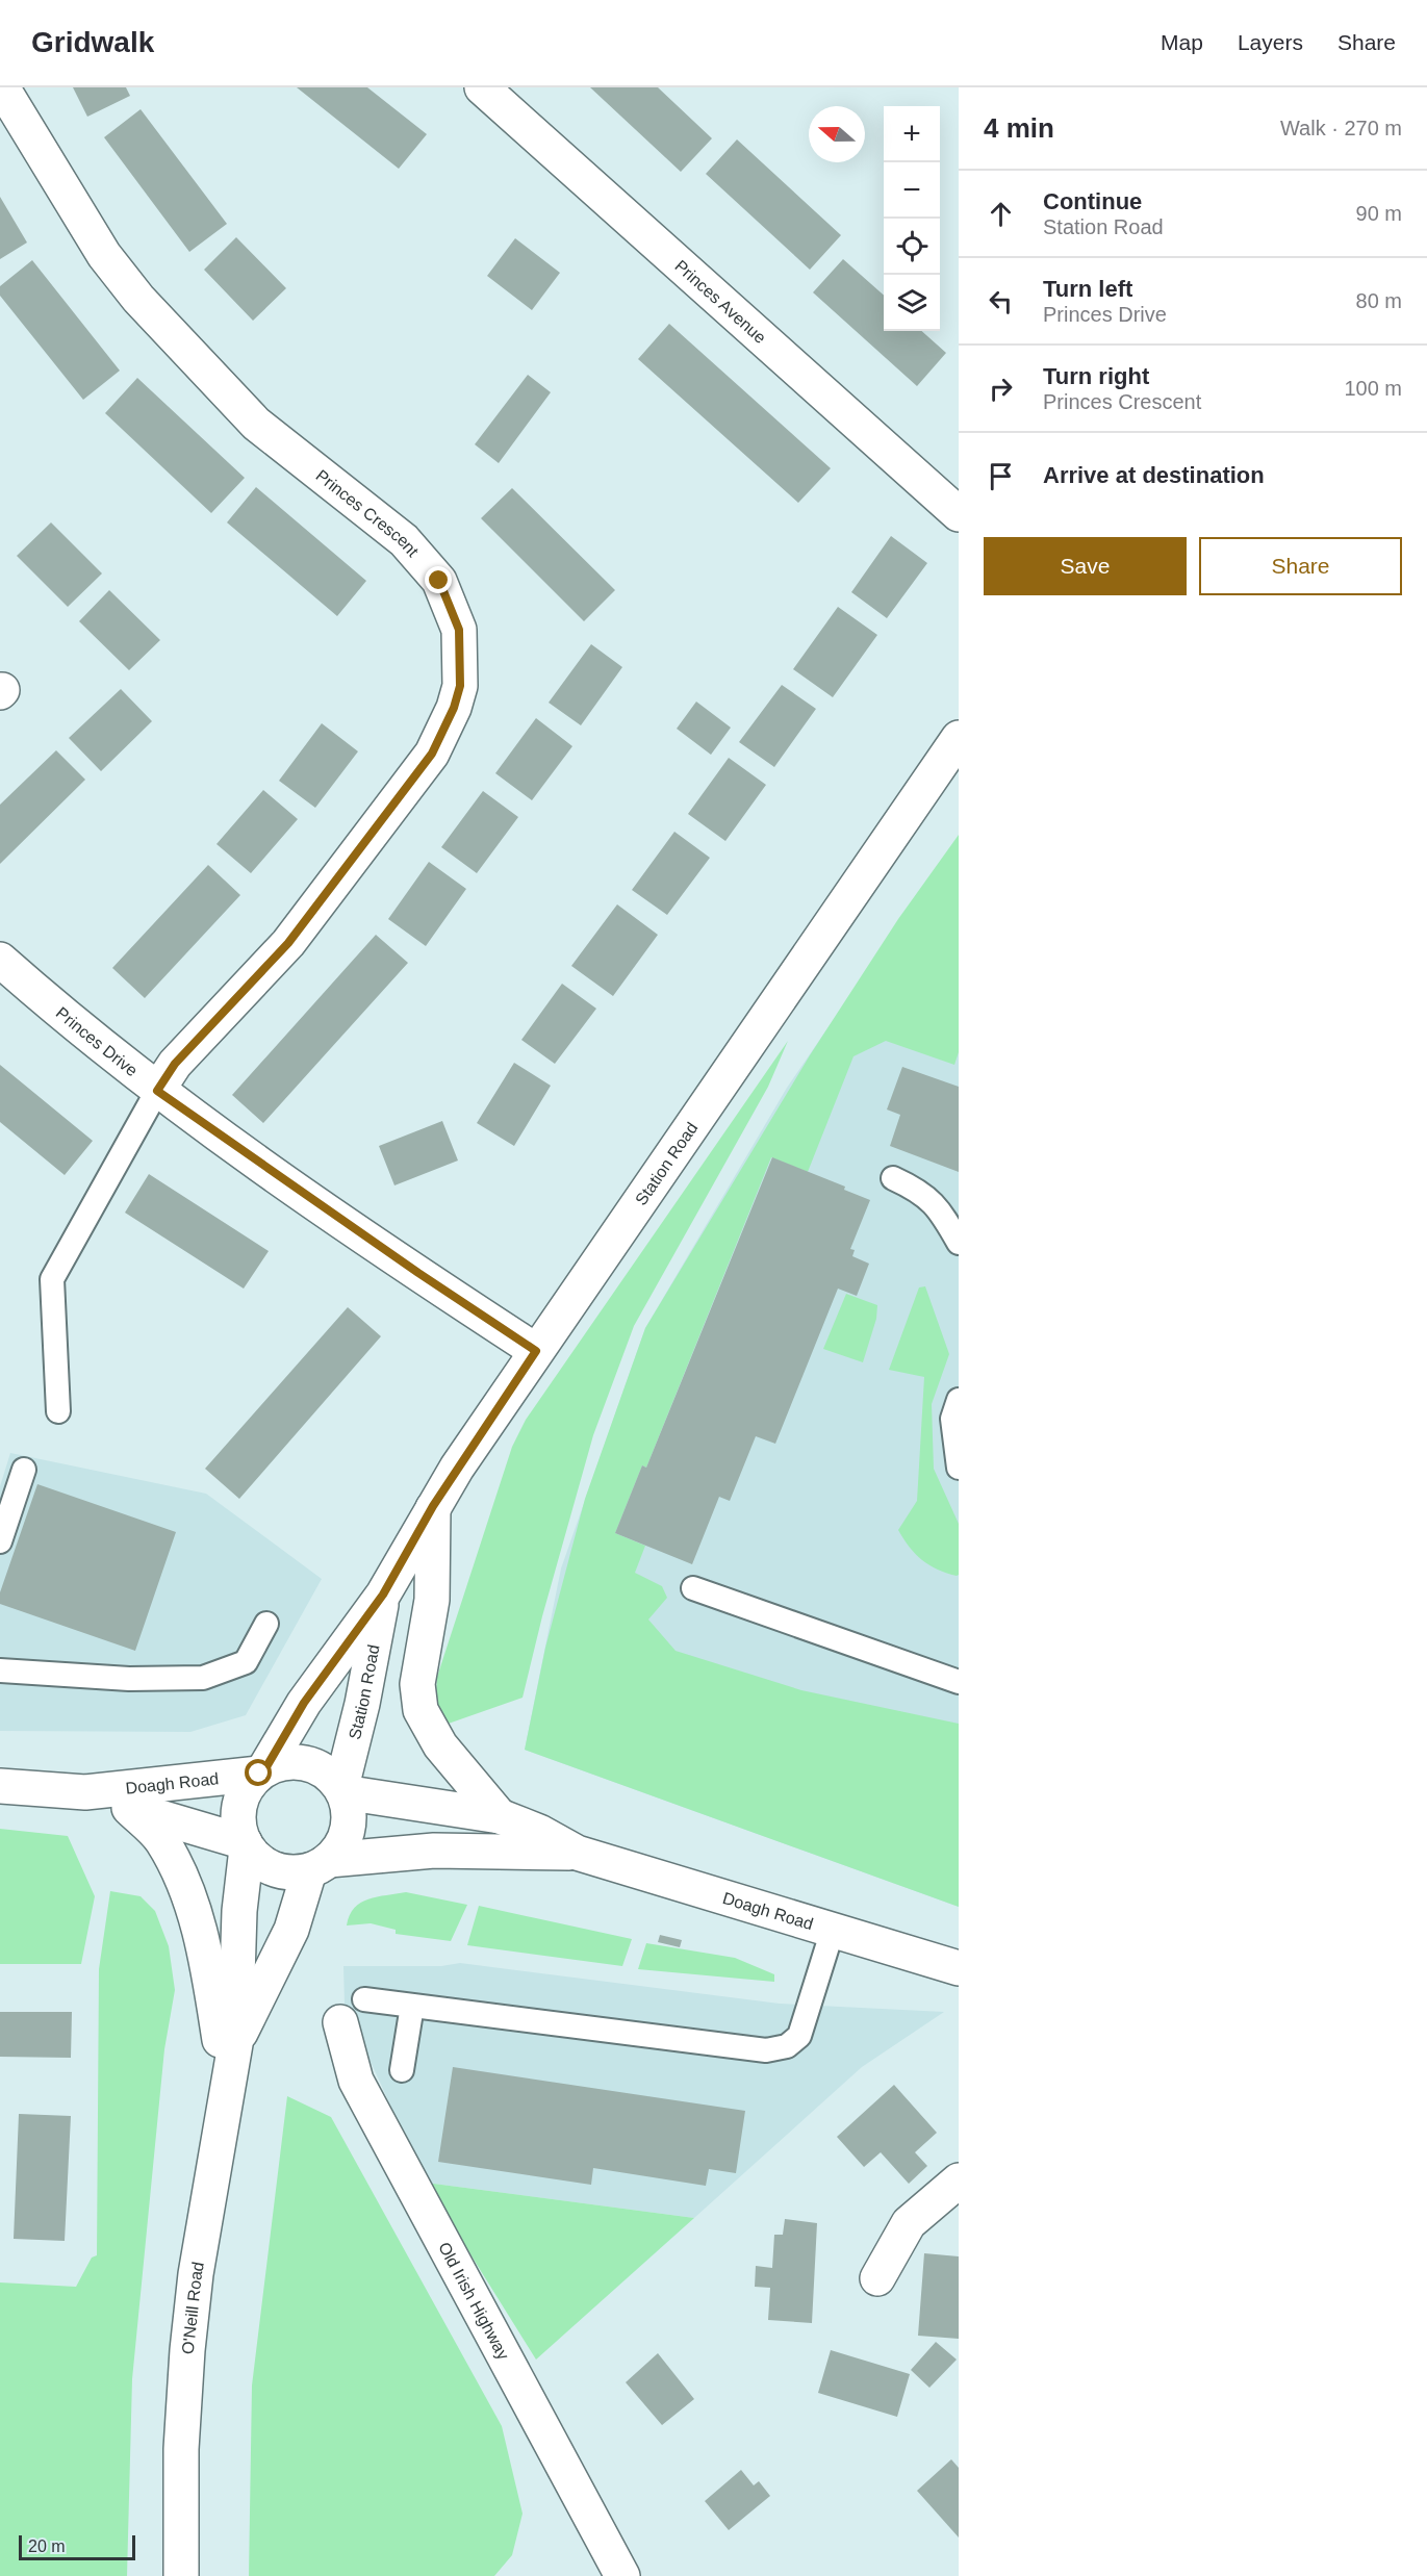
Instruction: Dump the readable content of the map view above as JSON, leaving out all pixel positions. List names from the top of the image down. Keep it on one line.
{"streets":{"main road":["Princes Avenue","Princes Crescent","Princes Drive","Station Road","Doagh Road","Old Irish Highway","O'Neill Road"]},"crossings":[["Princes Crescent","Princes Drive"],["Princes Drive","Station Road"],["Station Road","Doagh Road"],["Station Road","O'Neill Road"],["Doagh Road","O'Neill Road"]],"scale_bar":"20 m","north":"left","page":{"header":"Gridwalk","nav":["Map","Layers","Share"],"heading":["4 min","Walk · 270 m"],"map_buttons":["+","−"],"list":[["Continue","Station Road","90 m"],["Turn left","Princes Drive","80 m"],["Turn right","Princes Crescent","100 m"],"Arrive at destination"],"buttons":["Save","Share"],"scale":"20 m"}}
